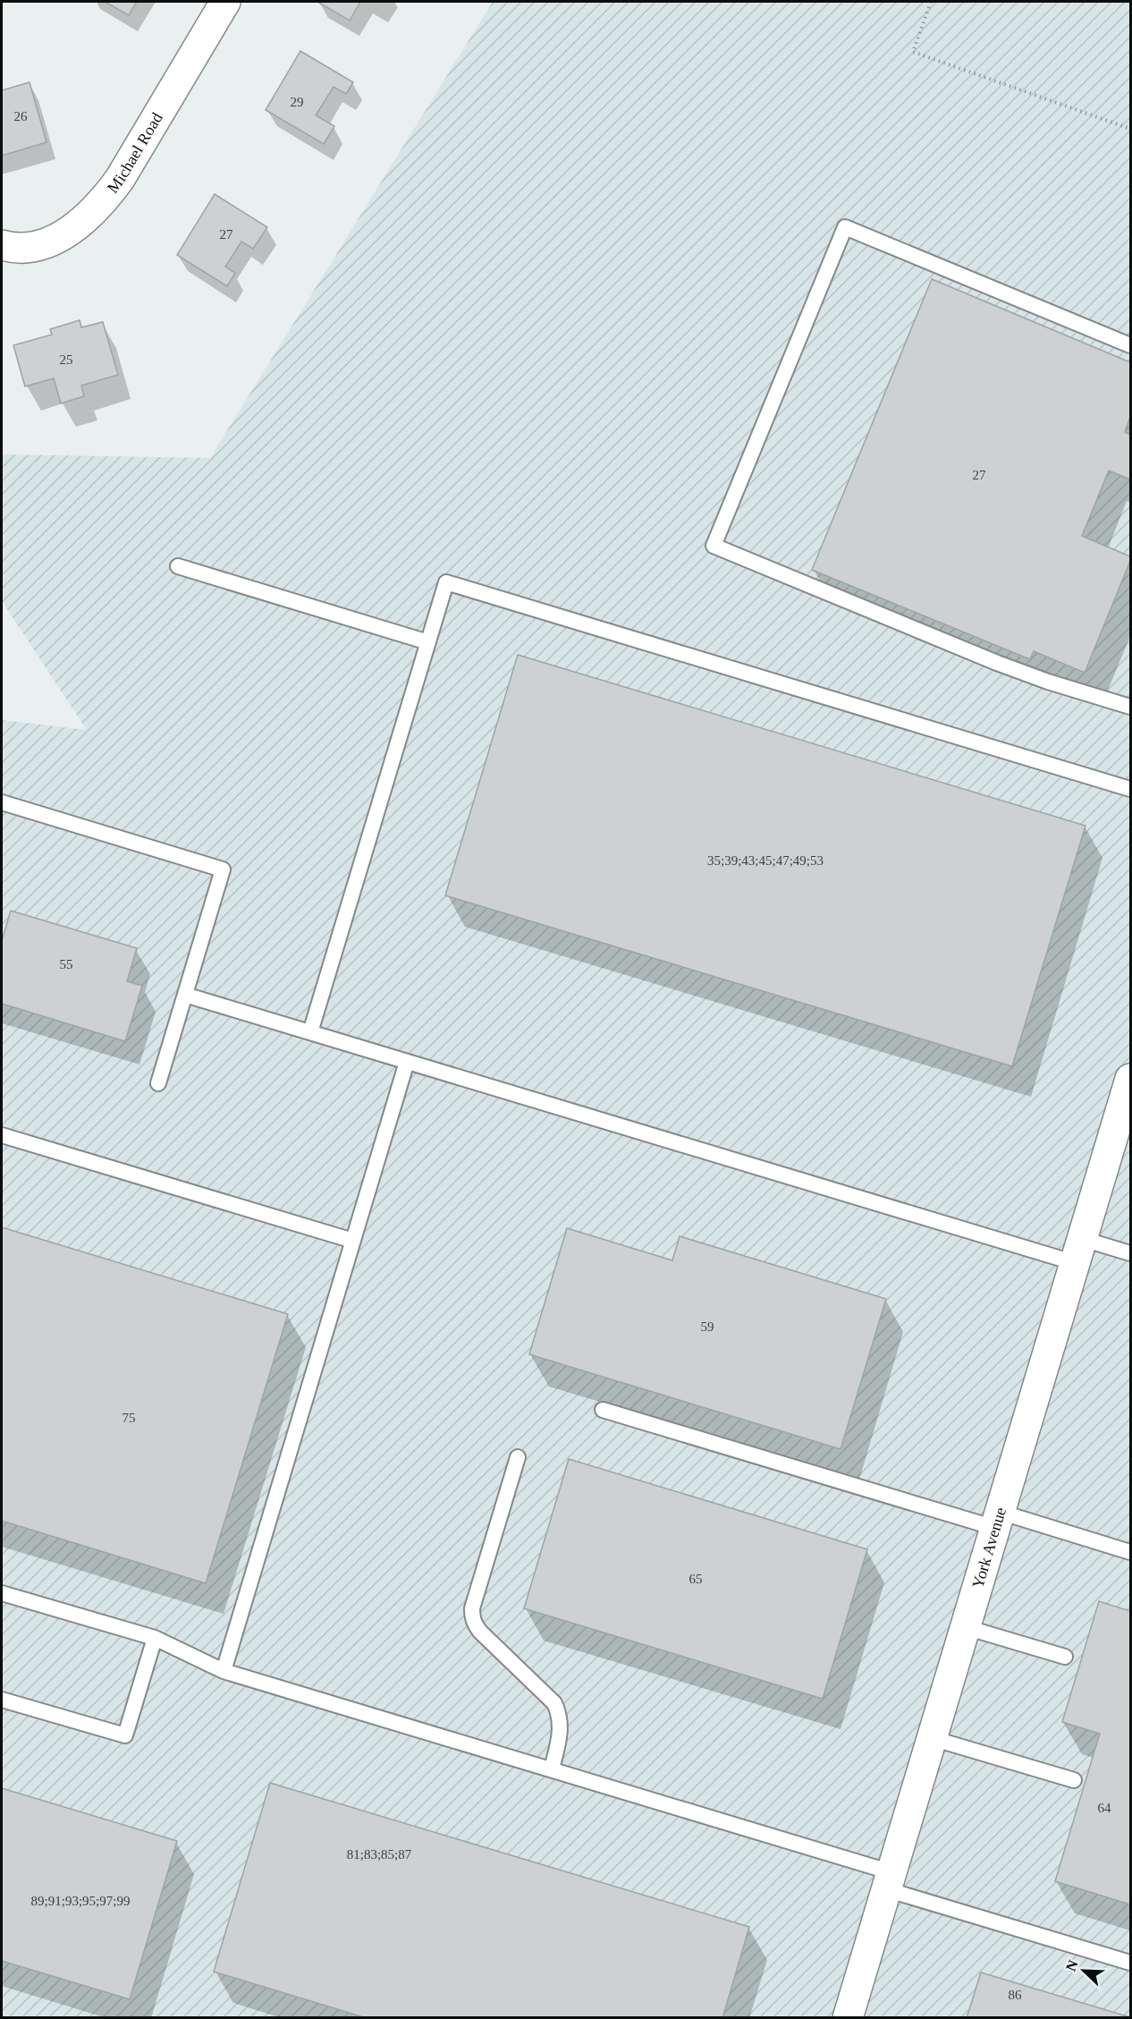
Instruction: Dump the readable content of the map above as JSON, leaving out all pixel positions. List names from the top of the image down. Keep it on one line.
{"streets":{"street":["Michael Road","York Avenue"]},"house_numbers":["29","26","27","25","27","35;39;43;45;47;49;53","55","59","75","65","64","81;83;85;87","89;91;93;95;97;99","86"],"north":"top left"}
